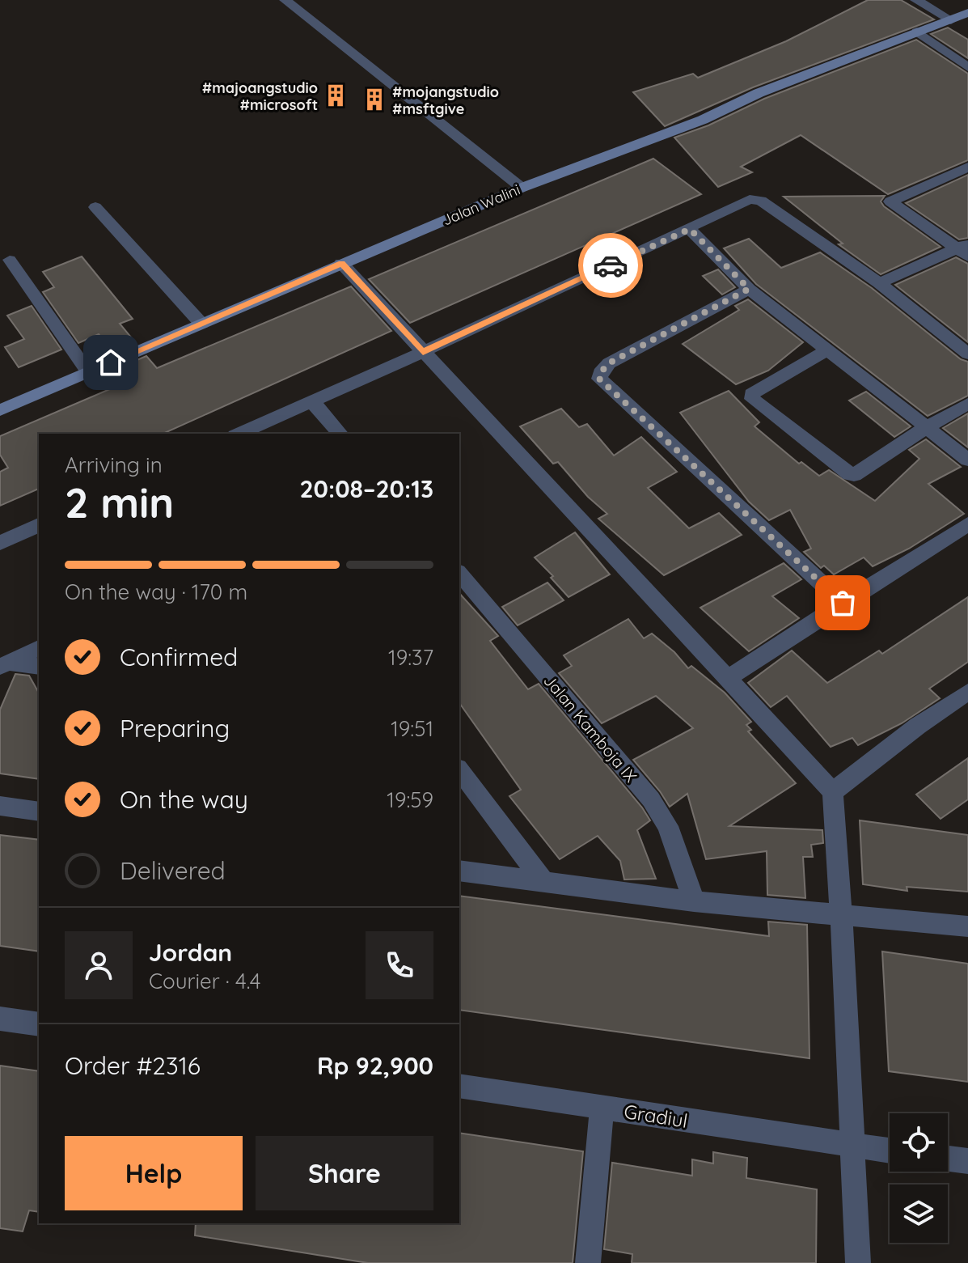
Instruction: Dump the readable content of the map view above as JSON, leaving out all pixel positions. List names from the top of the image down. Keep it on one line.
{"streets":{"street":["Jalan Walini","Jalan Kamboja IX","Gradiul"]},"places":{"building":["#majoangstudio #microsoft","#mojangstudio #msftgive"]},"page":{"heading":["2 min","Arriving in","20:08–20:13"],"panel":["Jordan","Courier · 4.4","Order #2316","Rp 92,900"],"bar":"On the way · 170 m","list":[["Confirmed","19:37"],["Preparing","19:51"],["On the way","19:59"],"Delivered"],"buttons":["Help","Share"]}}
